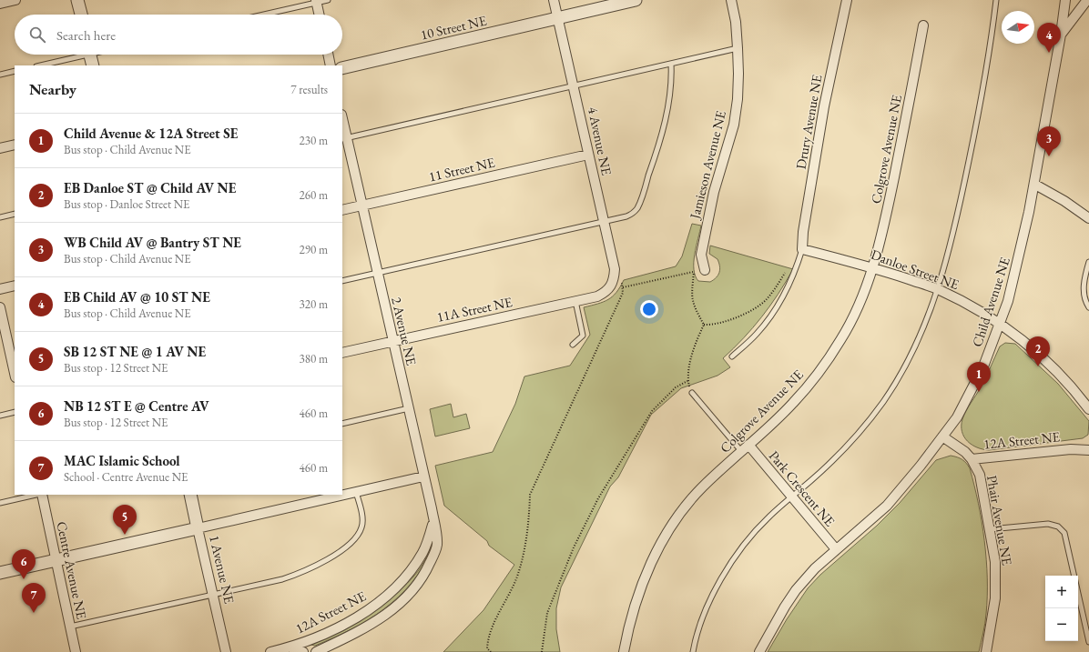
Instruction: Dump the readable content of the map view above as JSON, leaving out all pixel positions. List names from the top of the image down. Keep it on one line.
{"streets":{"street":["10 Street NE","Drury Avenue NE","4 Avenue NE","Colgrove Avenue NE","Jamieson Avenue NE","11 Street NE","Danloe Street NE","Child Avenue NE","11A Street NE","2 Avenue NE","12A Street NE","Park Crescent NE","Phair Avenue NE","1 Avenue NE","Centre Avenue NE"]},"crossings":[["10 Street NE","4 Avenue NE"],["Drury Avenue NE","Danloe Street NE"],["4 Avenue NE","11 Street NE"],["4 Avenue NE","11A Street NE"],["Colgrove Avenue NE","Danloe Street NE"],["Colgrove Avenue NE","Park Crescent NE"],["11 Street NE","2 Avenue NE"],["Danloe Street NE","Child Avenue NE"],["Child Avenue NE","12A Street NE"],["Child Avenue NE","Park Crescent NE"],["11A Street NE","2 Avenue NE"],["2 Avenue NE","12A Street NE"],["12A Street NE","Phair Avenue NE"]],"north":"right","page":{"search":"Search here","pins":["4","3","2","1","5","6","7"],"heading":["Nearby","7 results"],"list":[{"mark":"1","name":"Child Avenue & 12A Street SE","note":"Bus stop · Child Avenue NE","value":"230 m"},{"mark":"2","name":"EB Danloe ST @ Child AV NE","note":"Bus stop · Danloe Street NE","value":"260 m"},{"mark":"3","name":"WB Child AV @ Bantry ST NE","note":"Bus stop · Child Avenue NE","value":"290 m"},{"mark":"4","name":"EB Child AV @ 10 ST NE","note":"Bus stop · Child Avenue NE","value":"320 m"},{"mark":"5","name":"SB 12 ST NE @ 1 AV NE","note":"Bus stop · 12 Street NE","value":"380 m"},{"mark":"6","name":"NB 12 ST E @ Centre AV","note":"Bus stop · 12 Street NE","value":"460 m"},{"mark":"7","name":"MAC Islamic School","note":"School · Centre Avenue NE","value":"460 m"}],"map_buttons":["+","−"]}}
